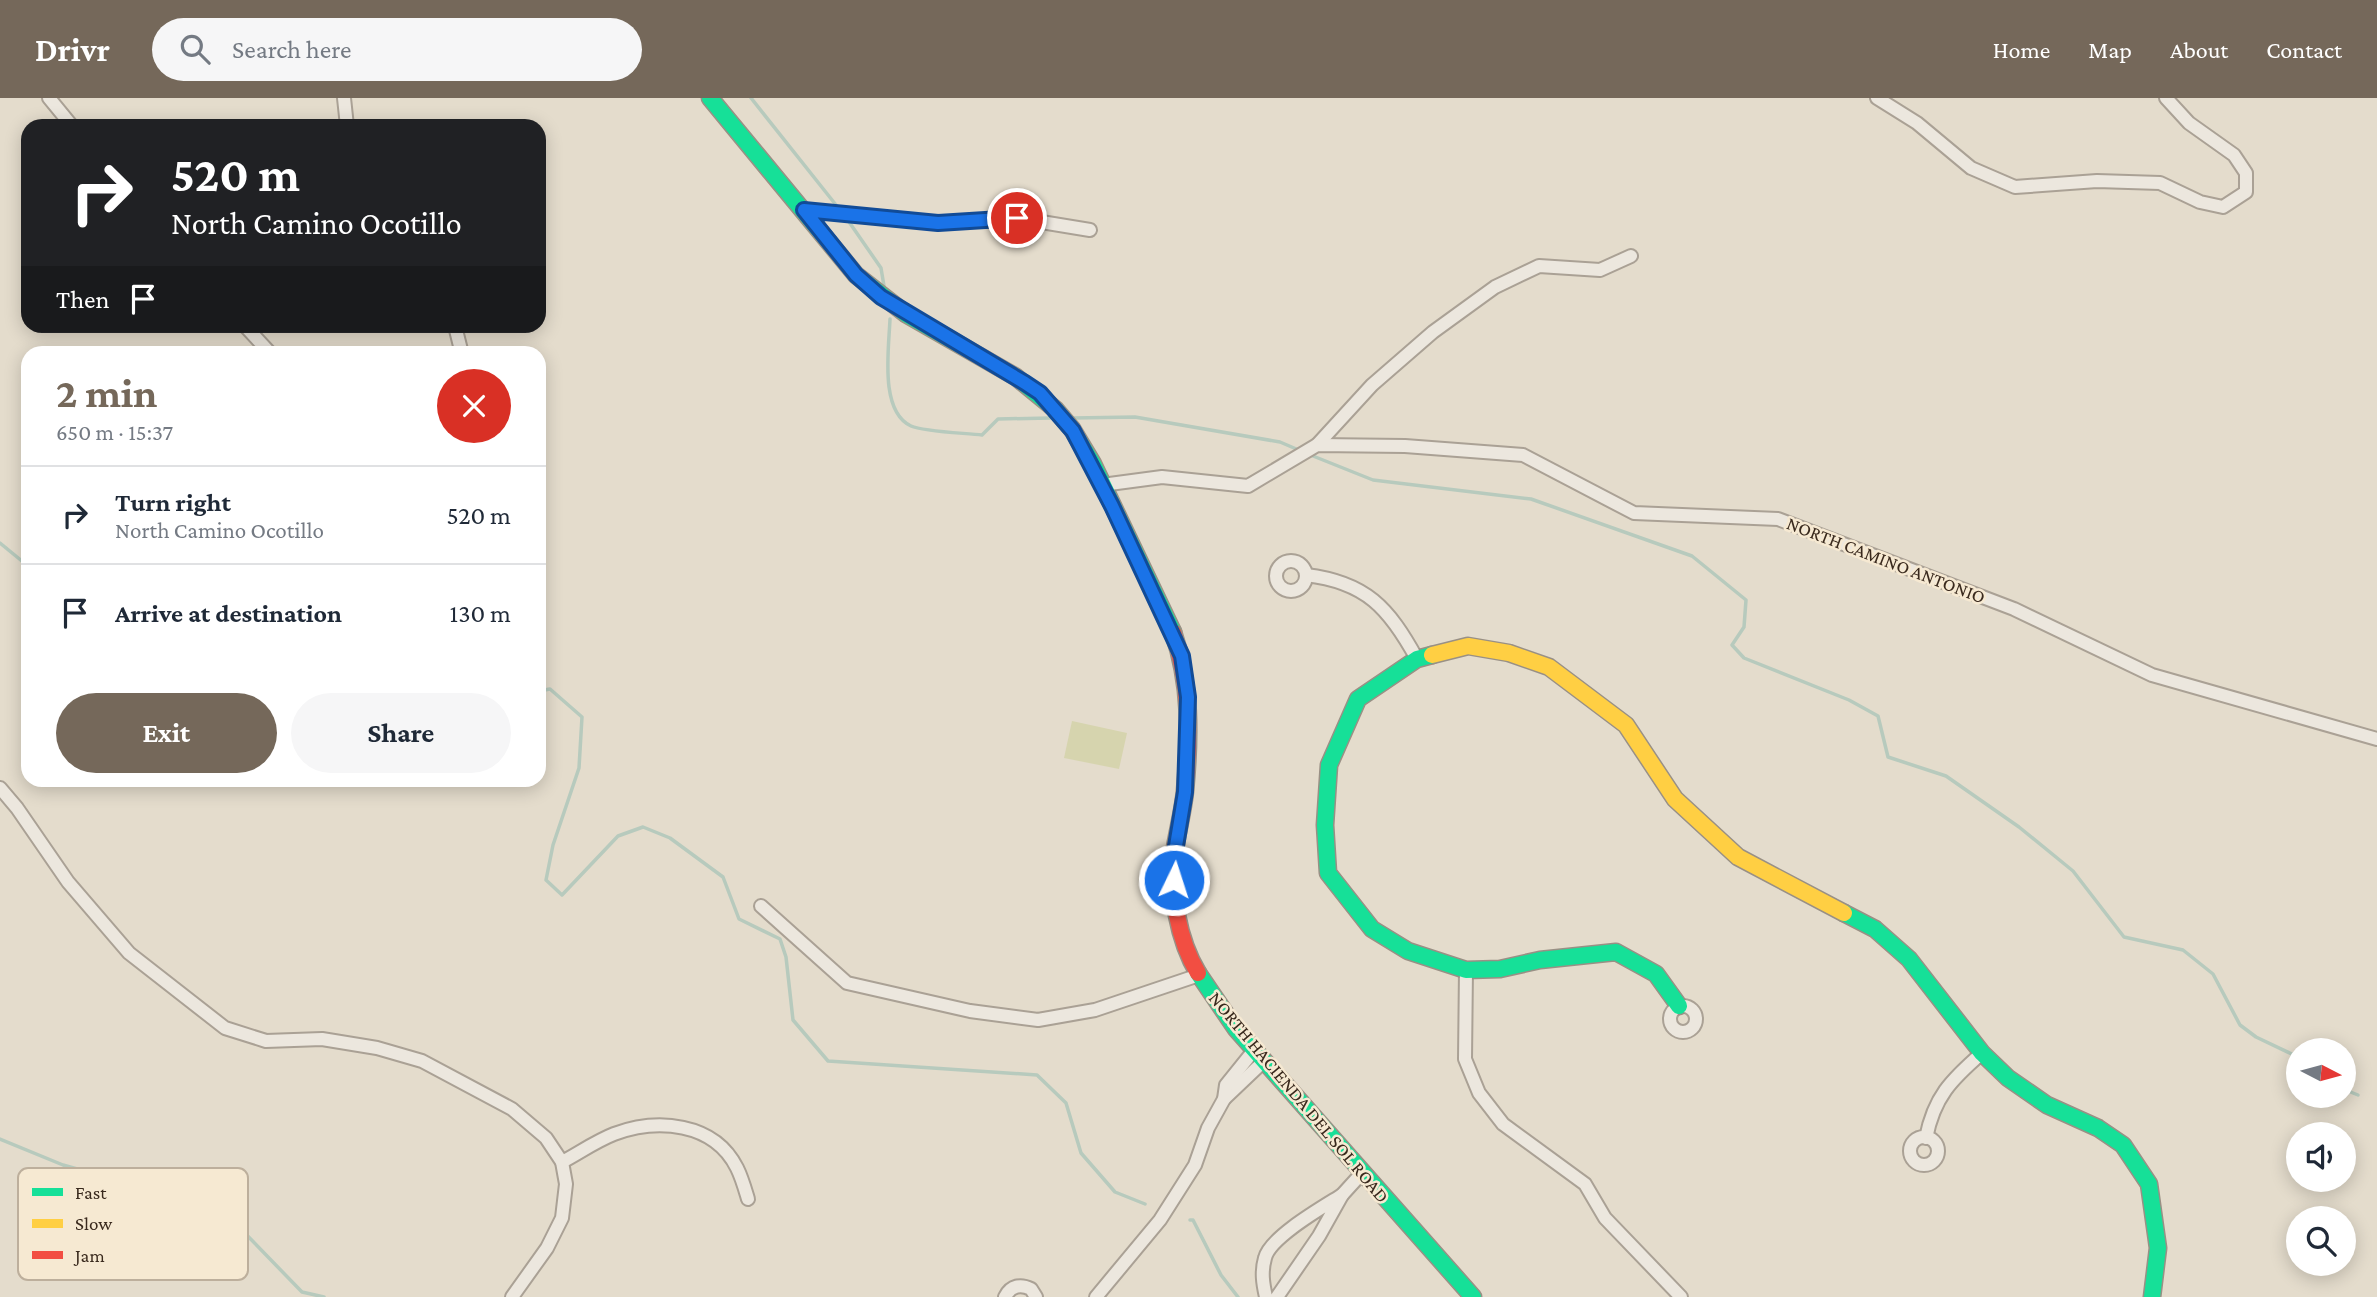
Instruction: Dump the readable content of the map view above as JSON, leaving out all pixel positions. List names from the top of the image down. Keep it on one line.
{"streets":{"street":["NORTH CAMINO ANTONIO","NORTH HACIENDA DEL SOL ROAD"]},"legend":["Fast","Slow","Jam"],"north":"right","page":{"header":"Drivr","search":"Search here","nav":["Home","Map","About","Contact"],"turn":["520 m","North Camino Ocotillo"],"then":"Then","heading":["2 min","650 m · 15:37"],"list":[{"name":"Turn right","note":"North Camino Ocotillo","value":"520 m"},{"name":"Arrive at destination","value":"130 m"}],"buttons":["Exit","Share"]}}
